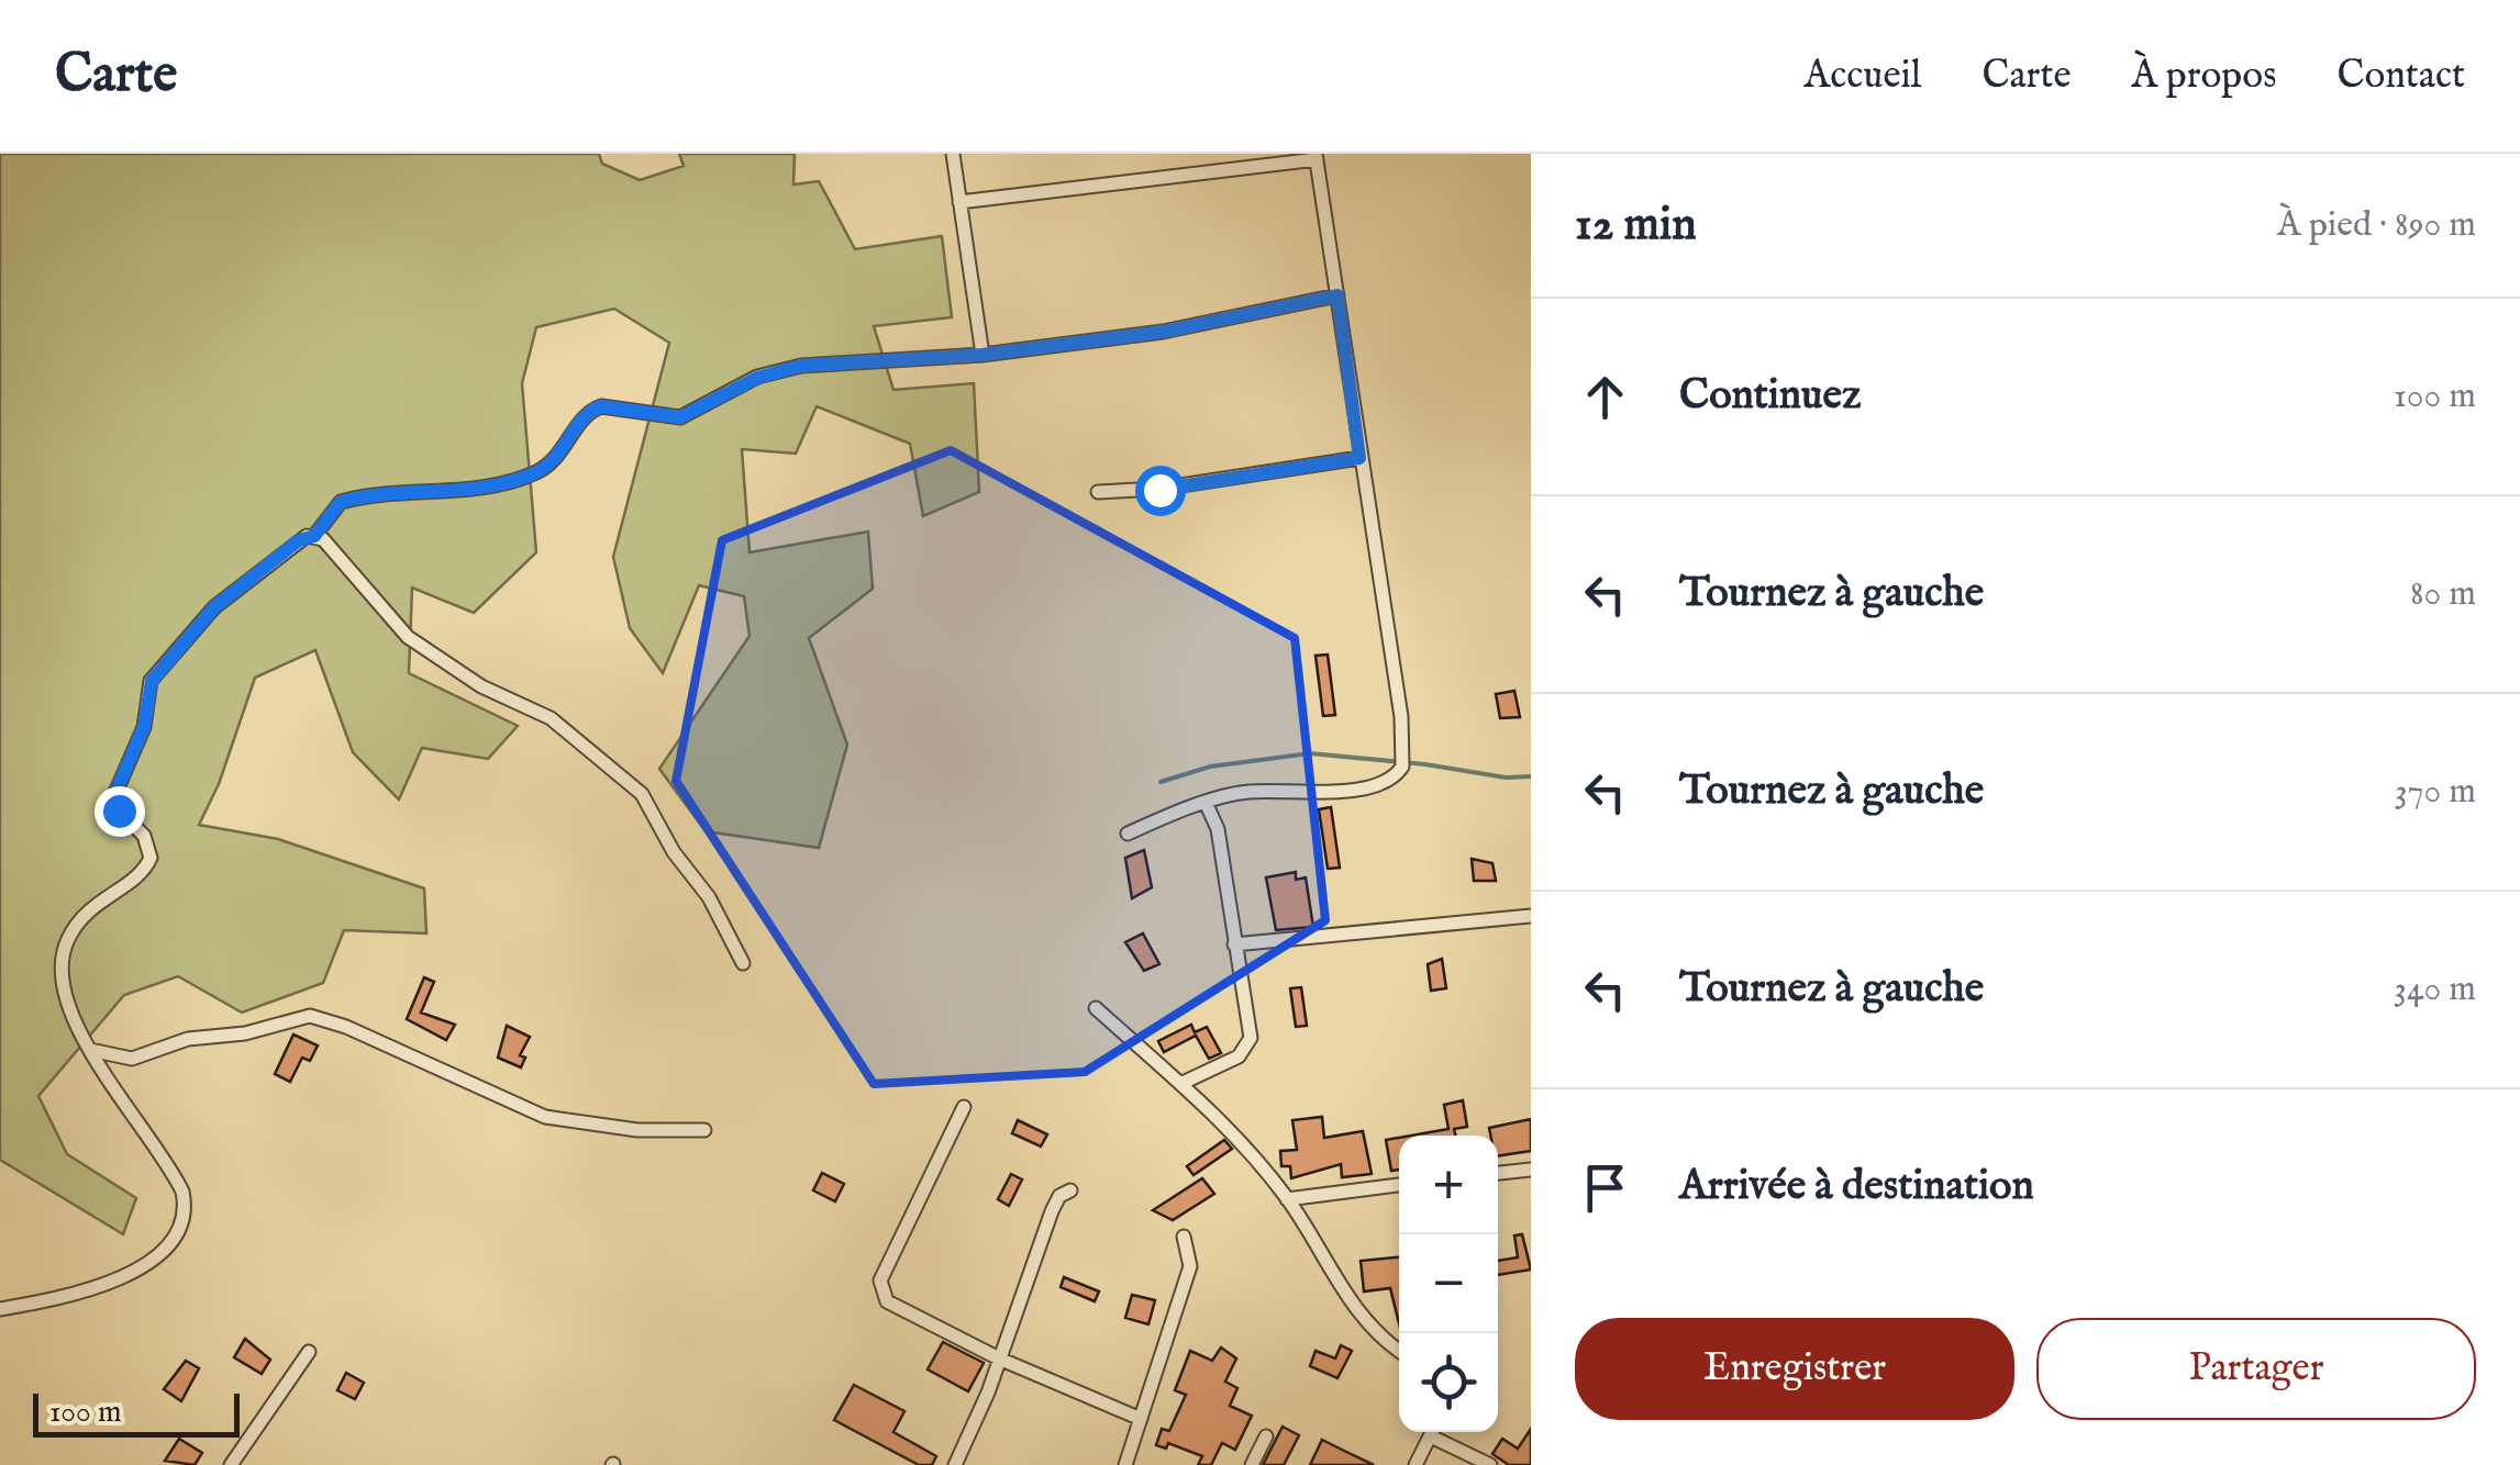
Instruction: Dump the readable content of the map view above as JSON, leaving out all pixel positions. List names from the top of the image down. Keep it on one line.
{"scale_bar":"100 m","page":{"header":"Carte","nav":["Accueil","Carte","À propos","Contact"],"heading":["12 min","À pied · 890 m"],"list":[["Continuez","100 m"],["Tournez à gauche","80 m"],["Tournez à gauche","370 m"],["Tournez à gauche","340 m"],"Arrivée à destination"],"map_buttons":["+","−"],"buttons":["Enregistrer","Partager"],"scale":"100 m"}}
